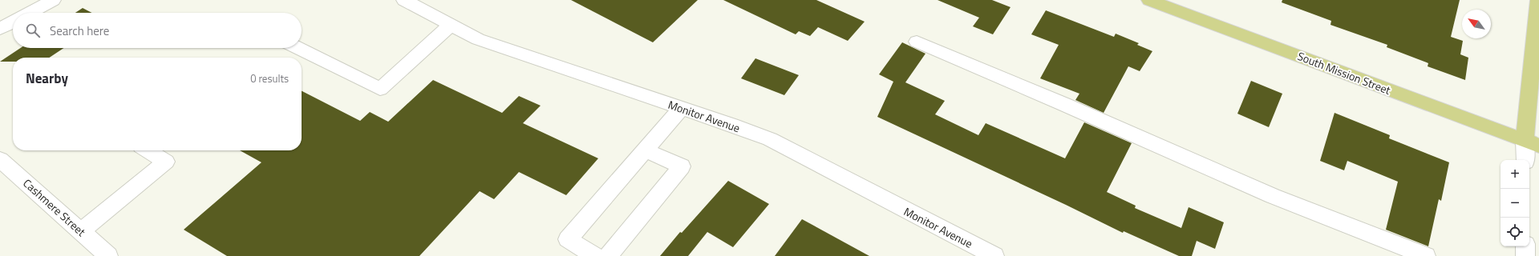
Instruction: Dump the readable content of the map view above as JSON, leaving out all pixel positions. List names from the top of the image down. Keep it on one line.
{"streets":{"main road":["South Mission Street"],"street":["Monitor Avenue","Cashmere Street"]},"north":"top left","page":{"search":"Search here","heading":["Nearby","0 results"],"map_buttons":["+","−"]}}
